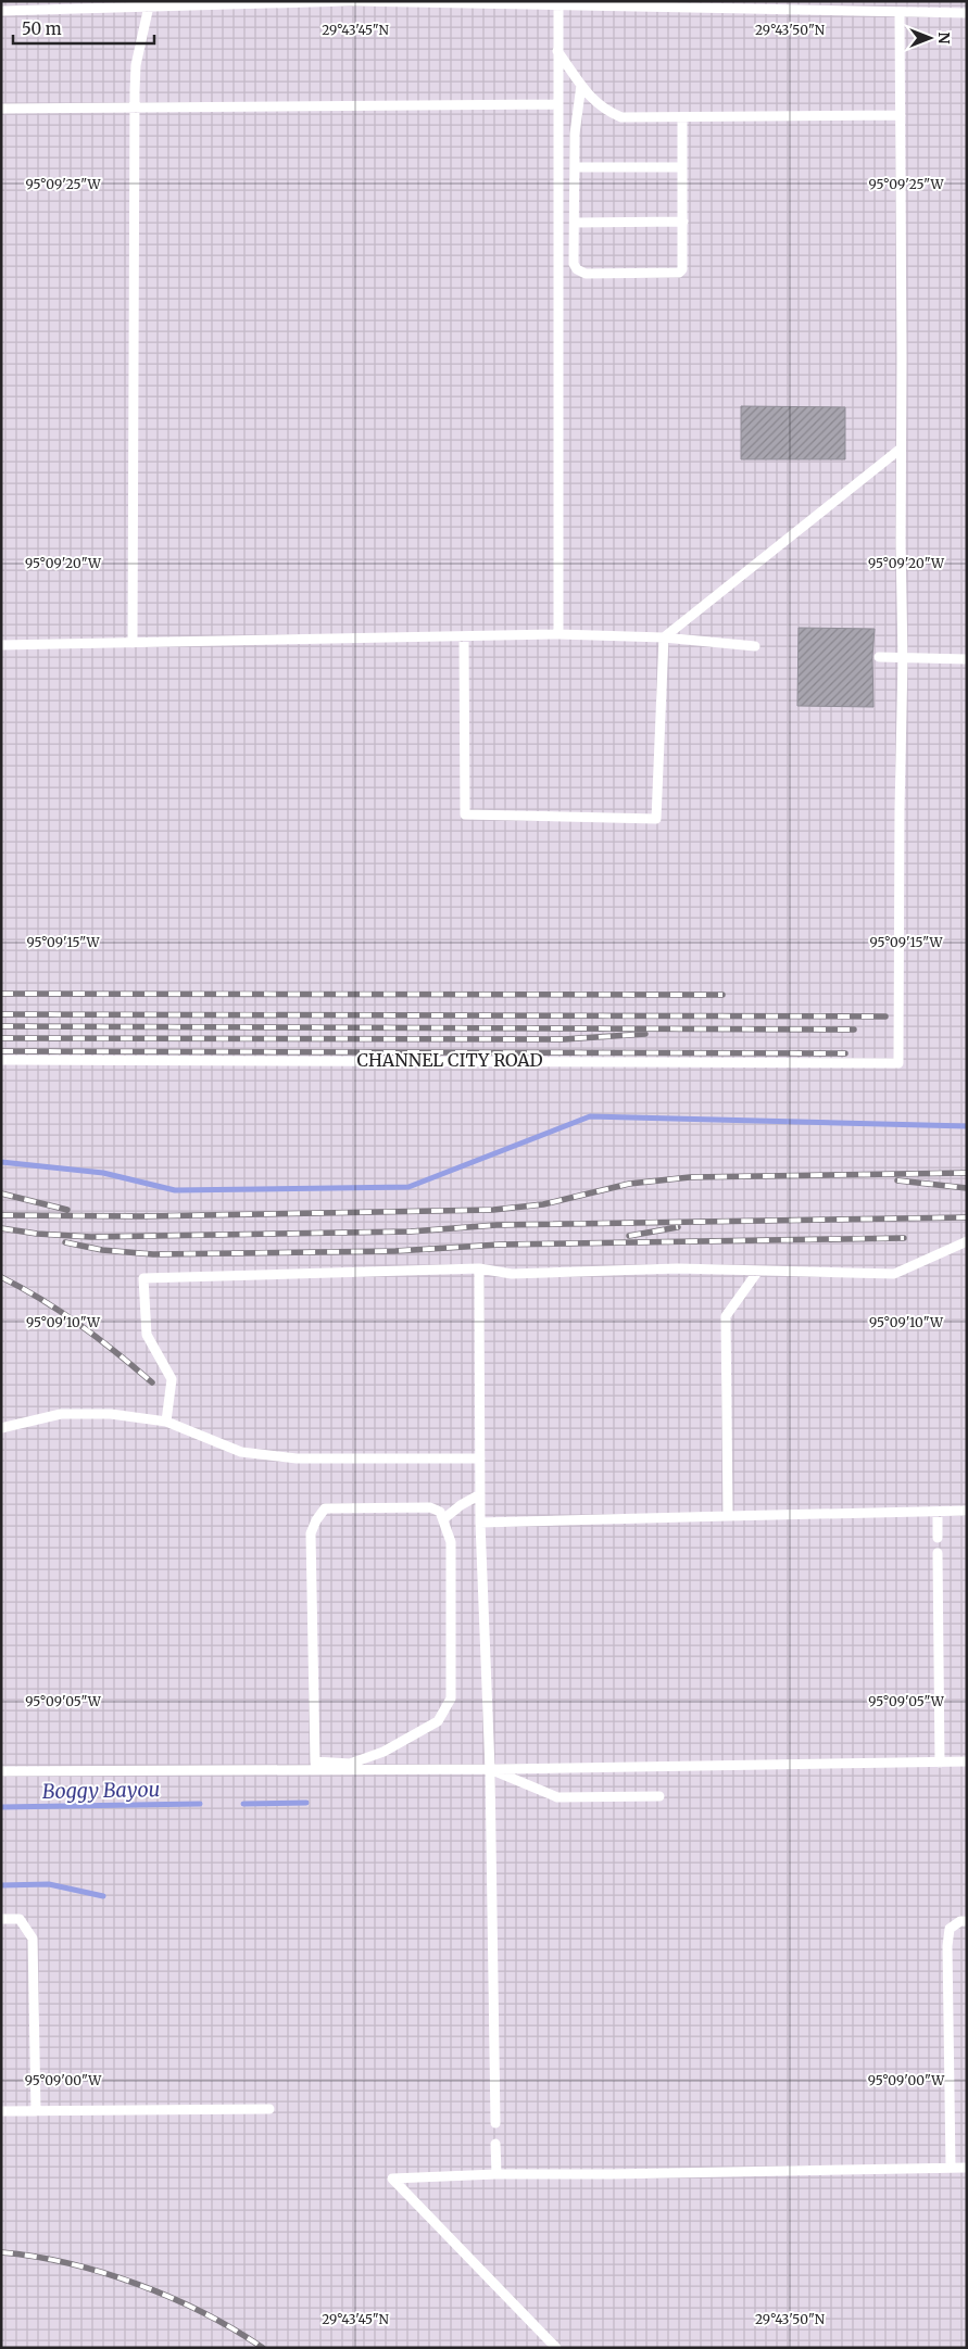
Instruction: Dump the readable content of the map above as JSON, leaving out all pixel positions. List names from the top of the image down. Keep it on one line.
{"streets":{"lane":["CHANNEL CITY ROAD"]},"water":["Boggy Bayou"],"scale_bar":"50 m","north":"right","coordinates":["29°43'45\"N","29°43'50\"N","95°09'25\"W","95°09'20\"W","95°09'15\"W","95°09'10\"W","95°09'05\"W","95°09'00\"W"]}
